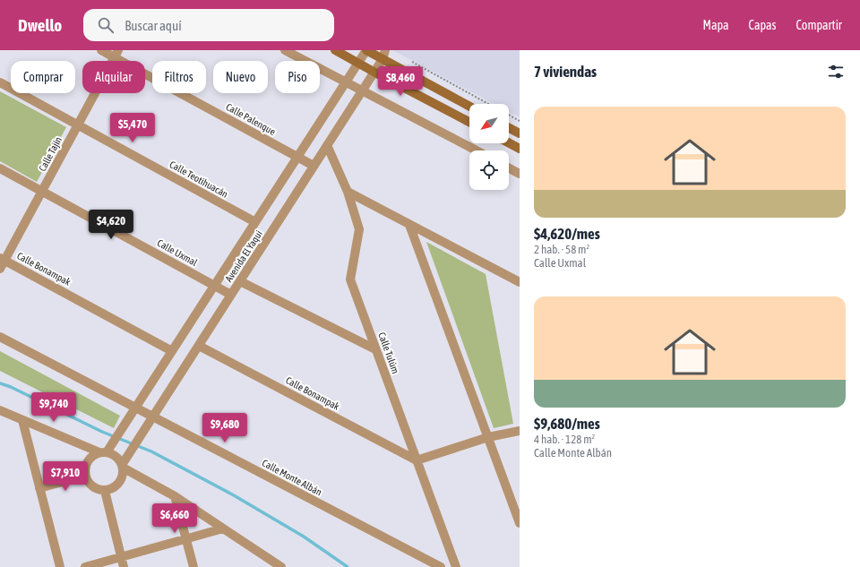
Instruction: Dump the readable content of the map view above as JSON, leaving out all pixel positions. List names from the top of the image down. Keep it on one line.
{"streets":{"street":["Calle Palenque","Calle Tajín","Calle Teotihuacán","Calle Uxmal","Avenida El Yaqui","Calle Bonampak","Calle Tulúm","Calle Monte Albán"]},"crossings":[["Calle Palenque","Calle Tajín"],["Calle Palenque","Avenida El Yaqui"],["Calle Tajín","Calle Teotihuacán"],["Calle Tajín","Calle Uxmal"],["Calle Tajín","Calle Bonampak"],["Calle Teotihuacán","Avenida El Yaqui"],["Calle Uxmal","Avenida El Yaqui"],["Avenida El Yaqui","Calle Bonampak"],["Avenida El Yaqui","Calle Tulúm"],["Avenida El Yaqui","Calle Monte Albán"],["Calle Bonampak","Calle Tulúm"]],"north":"bottom left","page":{"header":"Dwello","search":"Buscar aquí","nav":["Mapa","Capas","Compartir"],"heading":"7 viviendas","chip":["Comprar","Alquilar","Filtros","Nuevo","Piso"],"price":["$8,460","$5,470","$4,620","$9,740","$9,680","$7,910","$6,660"],"list":[{"name":"$4,620/mes","note":"2 hab. · 58 m² · Calle Uxmal"},{"name":"$9,680/mes","note":"4 hab. · 128 m² · Calle Monte Albán"}]}}
